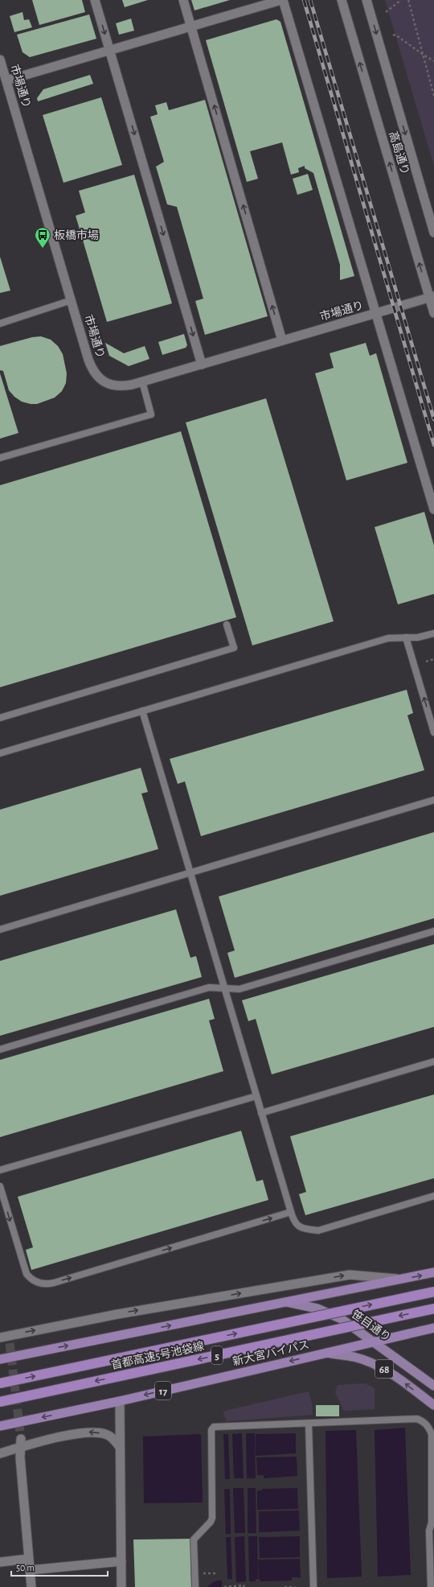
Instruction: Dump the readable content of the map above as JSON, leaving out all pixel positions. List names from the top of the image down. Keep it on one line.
{"streets":{"highway":["新大宮バイパス","首都高速5号池袋線","5","17"],"main road":["笹目通り","68"],"street":["市場通り","高島通り"]},"crossings":[["市場通り","高島通り"],["笹目通り","新大宮バイパス"],["新大宮バイパス","68"]],"places":{"bus stop":["板橋市場"]},"scale_bar":"50 m"}
